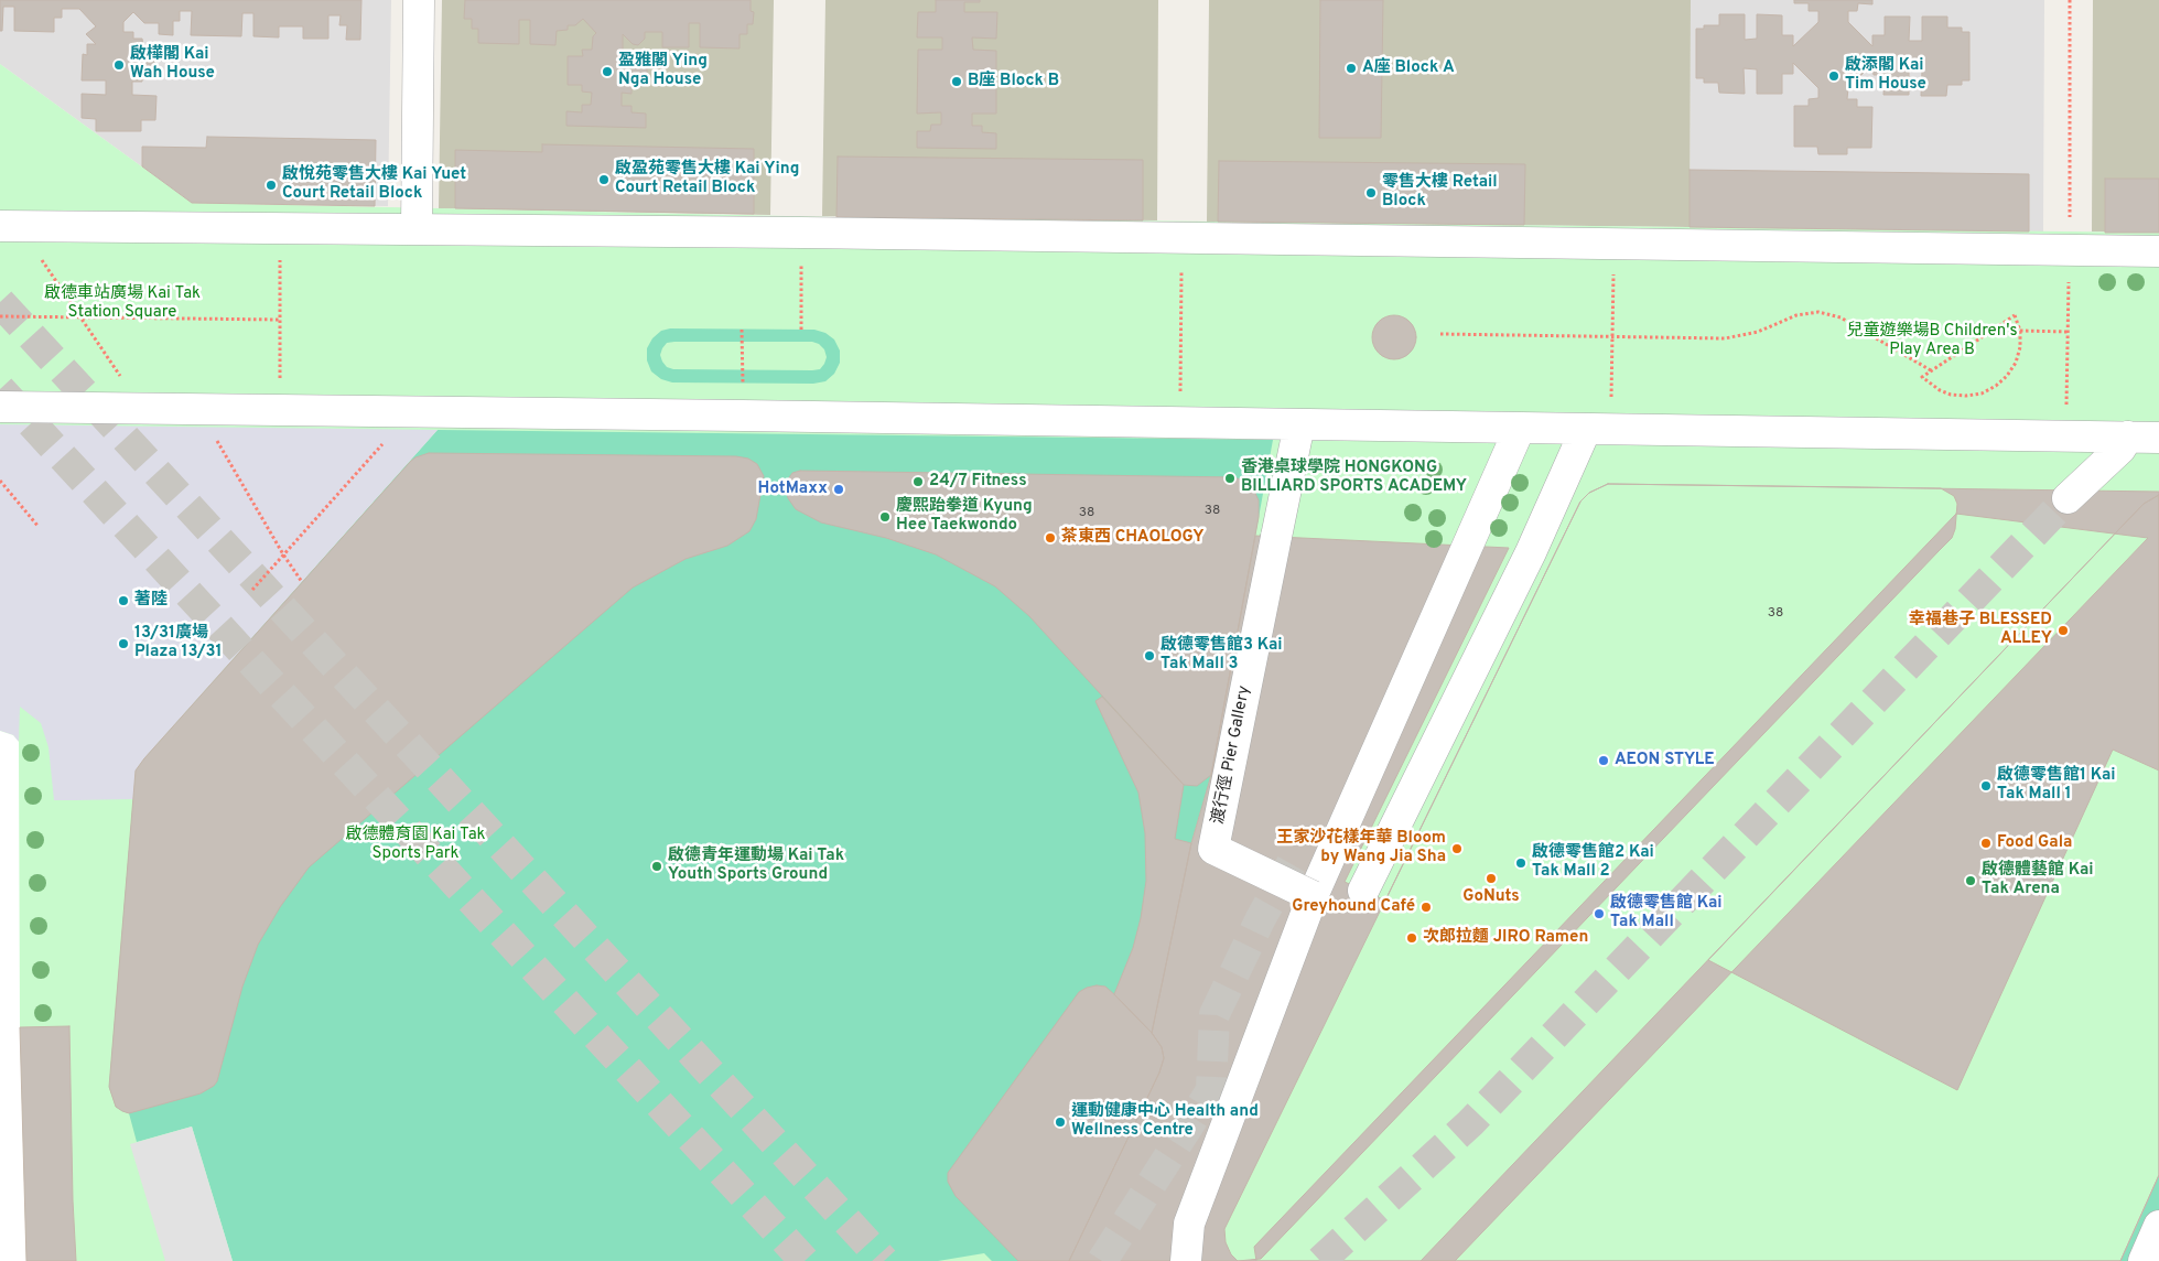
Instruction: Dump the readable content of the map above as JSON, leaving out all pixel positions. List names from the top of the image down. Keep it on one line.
{"streets":{"street":["渡行徑 Pier Gallery"]},"parks":["啟德車站廣場 Kai Tak Station Square","兒童遊樂場B Children's Play Area B","啟德體育園 Kai Tak Sports Park"],"places":["啟樺閣 Kai Wah House","A座 Block A","盈雅閣 Ying Nga House","啟添閣 Kai Tim House","B座 Block B","啟盈苑零售大樓 Kai Ying Court Retail Block","啟悅苑零售大樓 Kai Yuet Court Retail Block","零售大樓 Retail Block","香港桌球學院 HONGKONG BILLIARD SPORTS ACADEMY","24/7 Fitness","HotMaxx","慶熙跆拳道 Kyung Hee Taekwondo","茶東西 CHAOLOGY","著陸","幸福巷子 BLESSED ALLEY","13/31廣場 Plaza 13/31","啟德零售館3 Kai Tak Mall 3","AEON STYLE","啟德零售館1 Kai Tak Mall 1","Food Gala","王家沙·花樣年華 Bloom by Wang Jia Sha","啟德零售館2 Kai Tak Mall 2","啟德青年運動場 Kai Tak Youth Sports Ground","GoNuts","啟德體藝館 Kai Tak Arena","Greyhound Café","啟德零售館 Kai Tak Mall","次郎拉麵 JIRO Ramen","運動健康中心 Health and Wellness Centre"],"house_numbers":["38","38","38"]}
